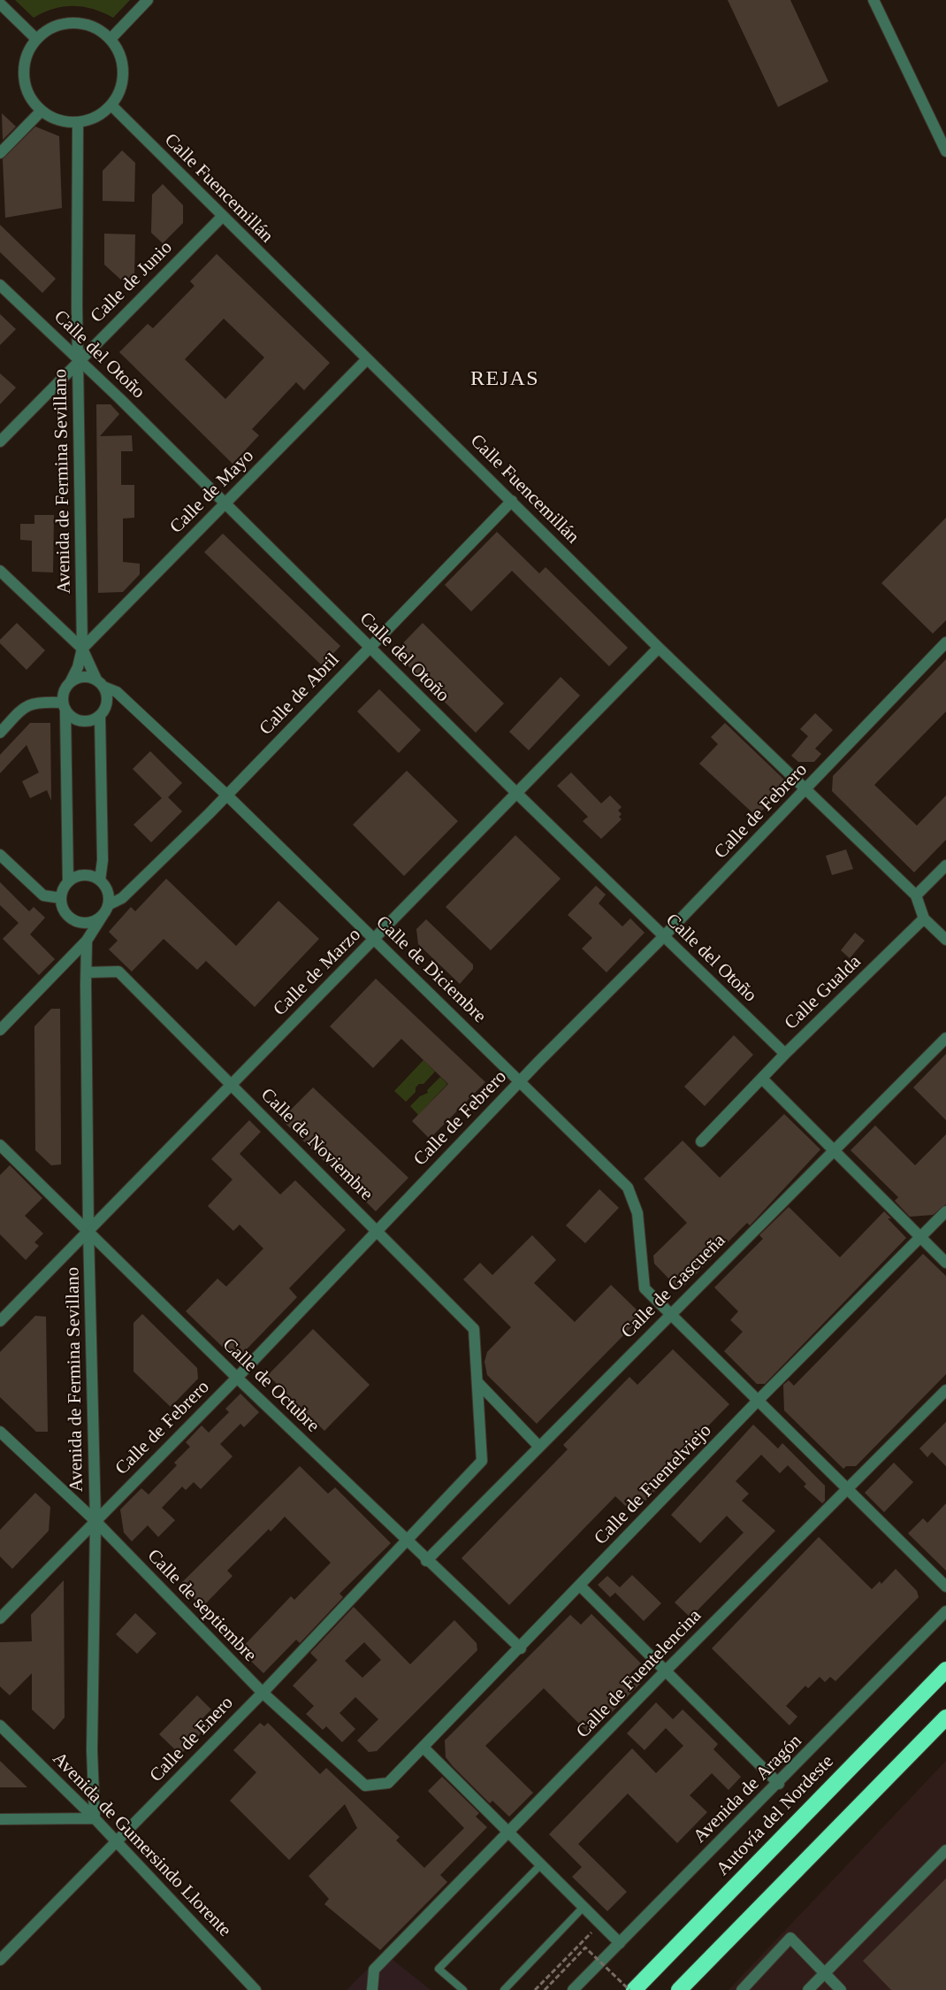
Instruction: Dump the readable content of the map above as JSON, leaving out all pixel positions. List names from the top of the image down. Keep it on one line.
{"streets":{"highway":["Autovía del Nordeste"],"street":["Calle Fuencemillán","Calle de Junio","Calle del Otoño","Avenida de Fermina Sevillano","Calle de Mayo","Calle de Abril","Calle de Febrero","Calle de Diciembre","Calle de Marzo","Calle Gualda","Calle de Noviembre","Calle de Gascueña","Calle de Octubre","Calle de Fuentelviejo","Calle de septiembre","Calle de Fuentelencina","Calle de Enero","Avenida de Aragón","Avenida de Gumersindo Llorente"]},"crossings":[["Calle Fuencemillán","Calle de Junio"],["Calle Fuencemillán","Avenida de Fermina Sevillano"],["Calle Fuencemillán","Calle de Mayo"],["Calle Fuencemillán","Calle de Abril"],["Calle Fuencemillán","Calle de Febrero"],["Calle Fuencemillán","Calle de Marzo"],["Calle de Junio","Calle del Otoño"],["Calle de Junio","Avenida de Fermina Sevillano"],["Calle del Otoño","Avenida de Fermina Sevillano"],["Calle del Otoño","Calle de Mayo"],["Calle del Otoño","Calle de Abril"],["Calle del Otoño","Calle de Febrero"],["Calle del Otoño","Calle de Marzo"],["Calle del Otoño","Calle Gualda"],["Avenida de Fermina Sevillano","Calle de Mayo"],["Avenida de Fermina Sevillano","Calle de Febrero"],["Avenida de Fermina Sevillano","Calle de Diciembre"],["Avenida de Fermina Sevillano","Calle de Marzo"],["Avenida de Fermina Sevillano","Calle de Noviembre"],["Avenida de Fermina Sevillano","Calle de Octubre"],["Avenida de Fermina Sevillano","Calle de septiembre"],["Avenida de Fermina Sevillano","Avenida de Gumersindo Llorente"],["Calle de Abril","Calle de Diciembre"],["Calle de Febrero","Calle de Diciembre"],["Calle de Febrero","Calle de Noviembre"],["Calle de Febrero","Calle de Octubre"],["Calle de Febrero","Calle de septiembre"],["Calle de Diciembre","Calle de Marzo"],["Calle de Diciembre","Calle de Gascueña"],["Calle de Diciembre","Calle de Fuentelviejo"],["Calle de Diciembre","Calle de Fuentelencina"],["Calle de Marzo","Calle de Noviembre"],["Calle de Marzo","Calle de Octubre"],["Calle de Noviembre","Calle de Octubre"],["Calle de Noviembre","Calle de Enero"],["Calle de Gascueña","Calle de Octubre"],["Calle de Octubre","Calle de Fuentelviejo"],["Calle de Octubre","Calle de Enero"],["Calle de Fuentelviejo","Calle de septiembre"],["Calle de septiembre","Calle de Enero"],["Calle de Enero","Avenida de Gumersindo Llorente"]],"districts":["REJAS"]}
